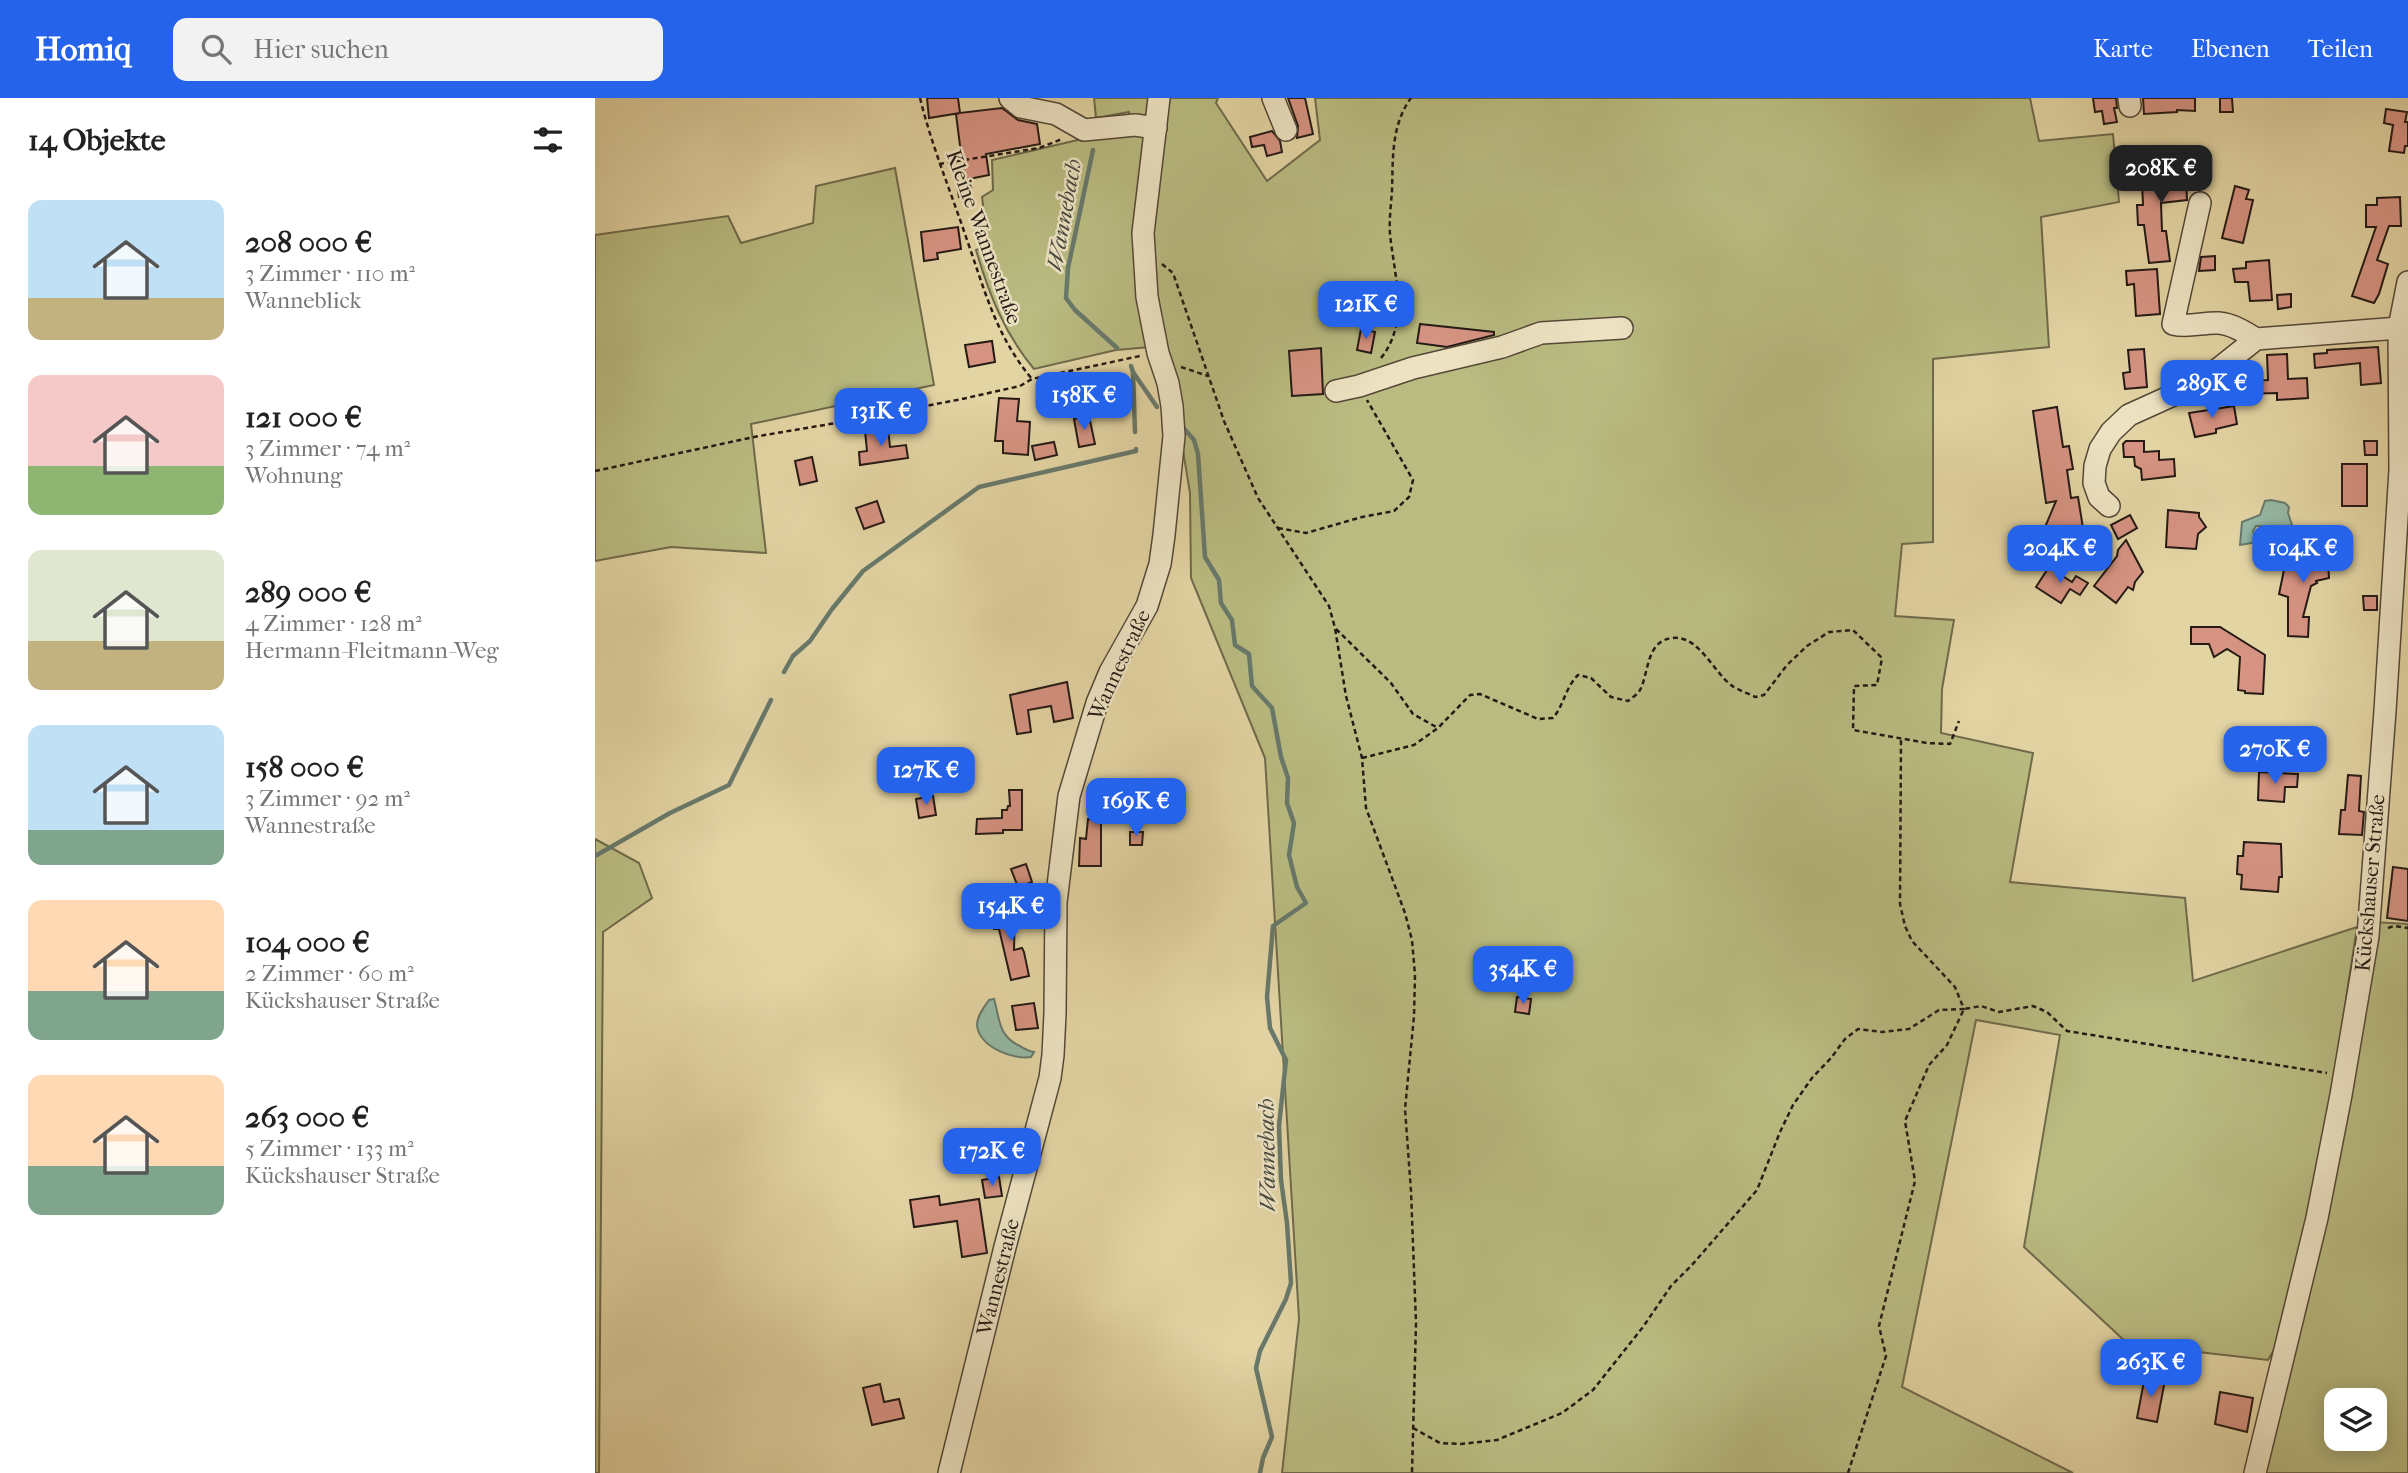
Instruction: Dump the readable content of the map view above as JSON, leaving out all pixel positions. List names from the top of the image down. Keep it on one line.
{"streets":{"street":["Wannestraße","Kückshauser Straße"],"path":["Kleine Wannestraße"]},"water":["Wannebach"],"page":{"header":"Homiq","search":"Hier suchen","nav":["Karte","Ebenen","Teilen"],"heading":"14 Objekte","price":["208K €","121K €","289K €","158K €","131K €","204K €","104K €","270K €","127K €","169K €","154K €","354K €","172K €","263K €"],"list":[{"name":"208 000 €","note":"3 Zimmer · 110 m² · Wanneblick"},{"name":"121 000 €","note":"3 Zimmer · 74 m² · Wohnung"},{"name":"289 000 €","note":"4 Zimmer · 128 m² · Hermann-Fleitmann-Weg"},{"name":"158 000 €","note":"3 Zimmer · 92 m² · Wannestraße"},{"name":"104 000 €","note":"2 Zimmer · 60 m² · Kückshauser Straße"},{"name":"263 000 €","note":"5 Zimmer · 133 m² · Kückshauser Straße"}]}}
